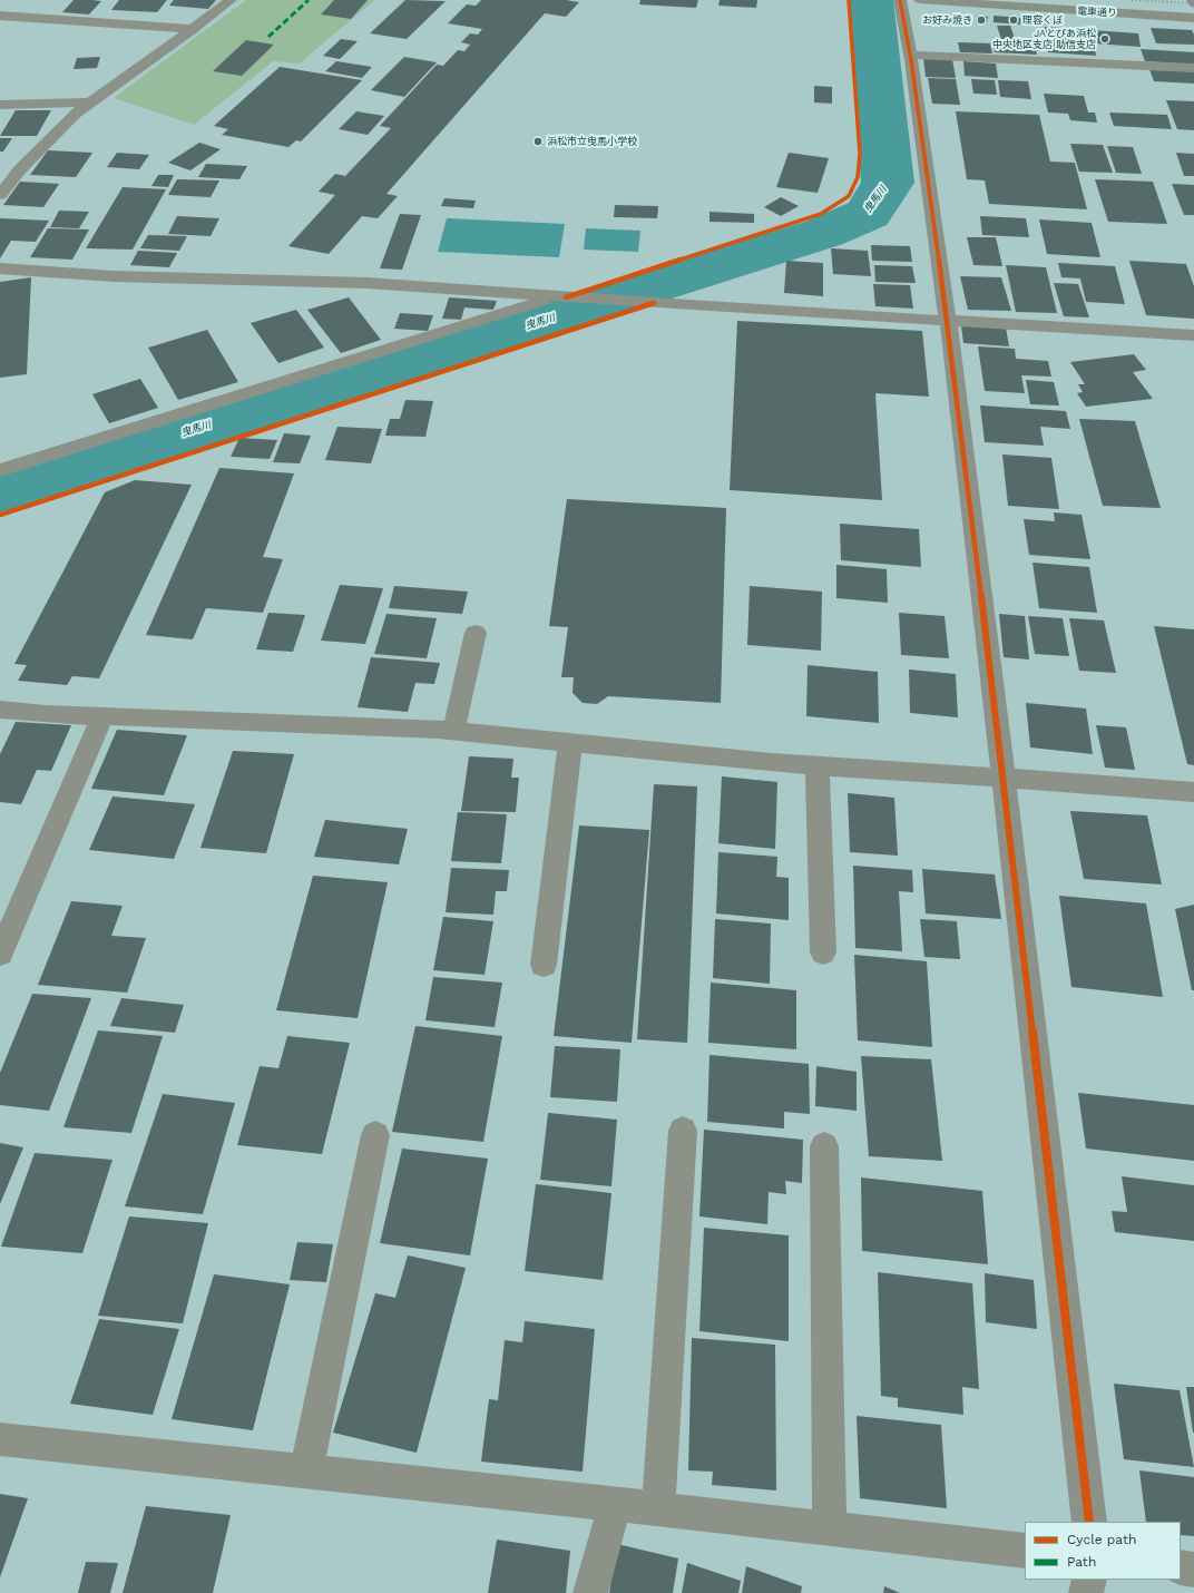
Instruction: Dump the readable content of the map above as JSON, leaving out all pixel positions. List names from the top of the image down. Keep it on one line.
{"streets":{"street":["電車通り"]},"water":["曳馬川"],"places":["お好み焼き","理容くぼ","JAとぴあ浜松 中央地区支店 助信支店","浜松市立曳馬小学校"],"legend":["Cycle path","Path"]}
